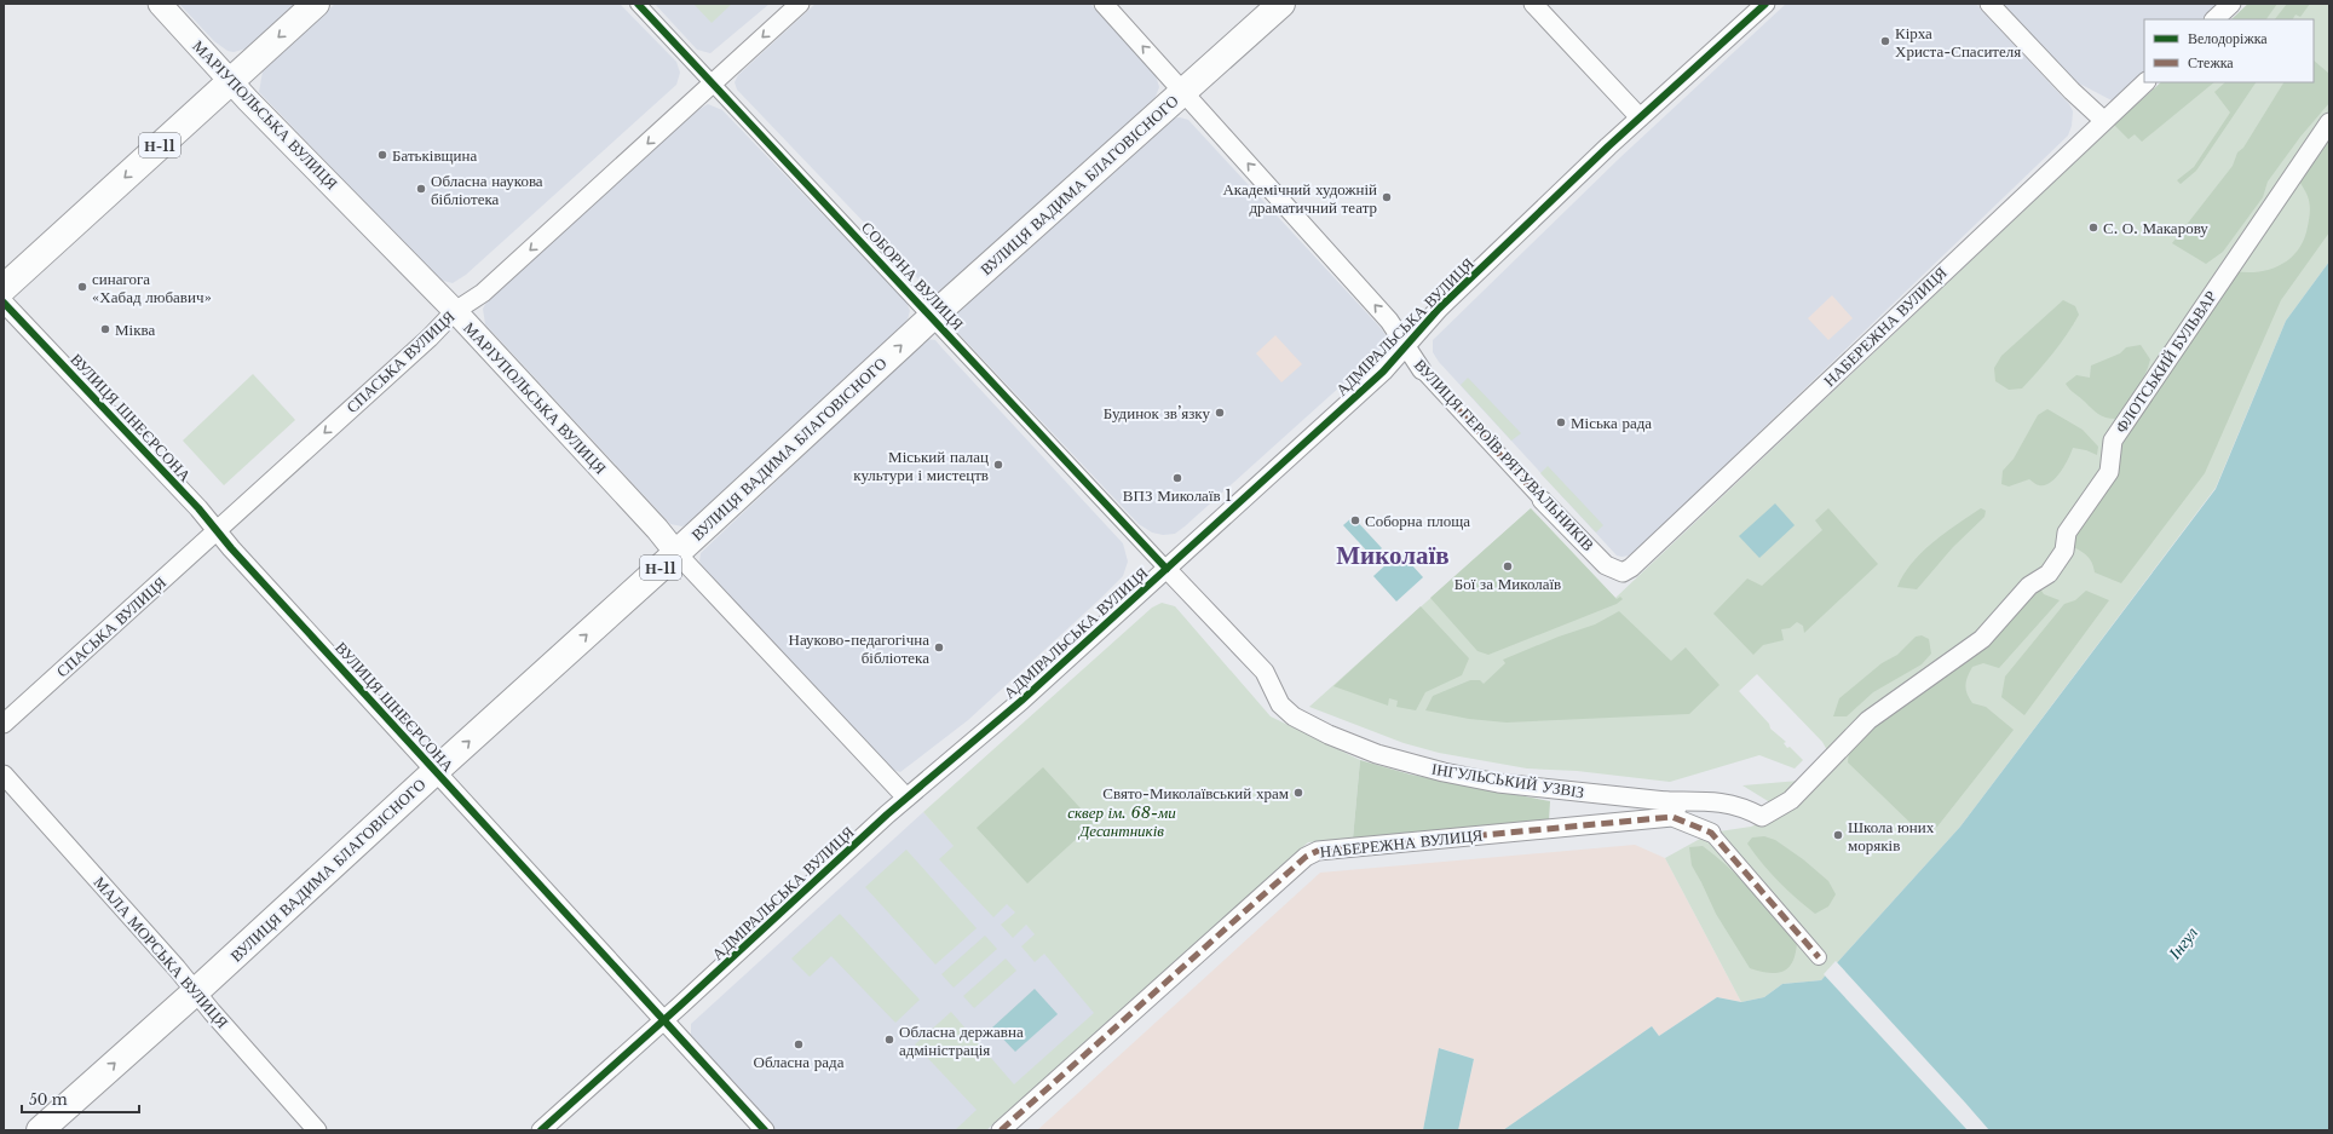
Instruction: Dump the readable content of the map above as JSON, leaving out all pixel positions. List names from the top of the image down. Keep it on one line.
{"streets":{"main road":["Н-11","ВУЛИЦЯ ВАДИМА БЛАГОВІСНОГО"],"street":["МАРІУПОЛЬСЬКА ВУЛИЦЯ","СОБОРНА ВУЛИЦЯ","АДМІРАЛЬСЬКА ВУЛИЦЯ","НАБЕРЕЖНА ВУЛИЦЯ","СПАСЬКА ВУЛИЦЯ","ФЛОТСЬКИЙ БУЛЬВАР","ВУЛИЦЯ ШНЕЄРСОНА","ВУЛИЦЯ ГЕРОЇВ РЯТУВАЛЬНИКІВ","ІНГУЛЬСЬКИЙ УЗВІЗ","МАЛА МОРСЬКА ВУЛИЦЯ"]},"crossings":[["МАРІУПОЛЬСЬКА ВУЛИЦЯ","Н-11"],["МАРІУПОЛЬСЬКА ВУЛИЦЯ","ВУЛИЦЯ ВАДИМА БЛАГОВІСНОГО"],["МАРІУПОЛЬСЬКА ВУЛИЦЯ","АДМІРАЛЬСЬКА ВУЛИЦЯ"],["МАРІУПОЛЬСЬКА ВУЛИЦЯ","СПАСЬКА ВУЛИЦЯ"],["ВУЛИЦЯ ВАДИМА БЛАГОВІСНОГО","СОБОРНА ВУЛИЦЯ"],["ВУЛИЦЯ ВАДИМА БЛАГОВІСНОГО","ВУЛИЦЯ ШНЕЄРСОНА"],["ВУЛИЦЯ ВАДИМА БЛАГОВІСНОГО","ВУЛИЦЯ ГЕРОЇВ РЯТУВАЛЬНИКІВ"],["ВУЛИЦЯ ВАДИМА БЛАГОВІСНОГО","МАЛА МОРСЬКА ВУЛИЦЯ"],["СОБОРНА ВУЛИЦЯ","АДМІРАЛЬСЬКА ВУЛИЦЯ"],["СОБОРНА ВУЛИЦЯ","СПАСЬКА ВУЛИЦЯ"],["СОБОРНА ВУЛИЦЯ","ІНГУЛЬСЬКИЙ УЗВІЗ"],["АДМІРАЛЬСЬКА ВУЛИЦЯ","ВУЛИЦЯ ШНЕЄРСОНА"],["АДМІРАЛЬСЬКА ВУЛИЦЯ","ВУЛИЦЯ ГЕРОЇВ РЯТУВАЛЬНИКІВ"],["АДМІРАЛЬСЬКА ВУЛИЦЯ","ІНГУЛЬСЬКИЙ УЗВІЗ"],["НАБЕРЕЖНА ВУЛИЦЯ","ВУЛИЦЯ ГЕРОЇВ РЯТУВАЛЬНИКІВ"],["НАБЕРЕЖНА ВУЛИЦЯ","ІНГУЛЬСЬКИЙ УЗВІЗ"],["СПАСЬКА ВУЛИЦЯ","ВУЛИЦЯ ШНЕЄРСОНА"],["ФЛОТСЬКИЙ БУЛЬВАР","ІНГУЛЬСЬКИЙ УЗВІЗ"]],"one_way":["ВУЛИЦЯ ВАДИМА БЛАГОВІСНОГО","СПАСЬКА ВУЛИЦЯ","ВУЛИЦЯ ГЕРОЇВ РЯТУВАЛЬНИКІВ"],"districts":["Миколаїв"],"water":["Інгул"],"parks":["сквер ім. 68-ми Десантників"],"places":["Кірха Христа-Спасителя","Батьківщина","Обласна наукова бібліотека","Академічний художній драматичний театр","С. О. Макарову","синагога «Хабад любавич»","Міква","Будинок зв’язку","Міська рада","Міський палац культури і мистецтв","ВПЗ Миколаїв 1","Соборна площа","Бої за Миколаїв","Науково-педагогічна бібліотека","Свято-Миколаївський храм","Школа юних моряків","Обласна державна адміністрація","Обласна рада"],"legend":["Велодоріжка","Стежка"],"scale_bar":"50 m"}
